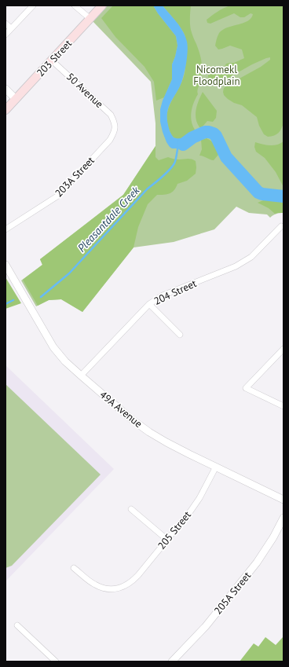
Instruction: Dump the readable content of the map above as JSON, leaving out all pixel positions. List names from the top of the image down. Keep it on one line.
{"streets":{"main road":["203 Street"],"street":["50 Avenue","203A Street","204 Street","49A Avenue","205 Street","205A Street"]},"crossings":[["203 Street","50 Avenue"],["50 Avenue","203A Street"],["204 Street","49A Avenue"],["49A Avenue","205 Street"]],"water":["Pleasantdale Creek"],"parks":["Nicomekl Floodplain"]}
